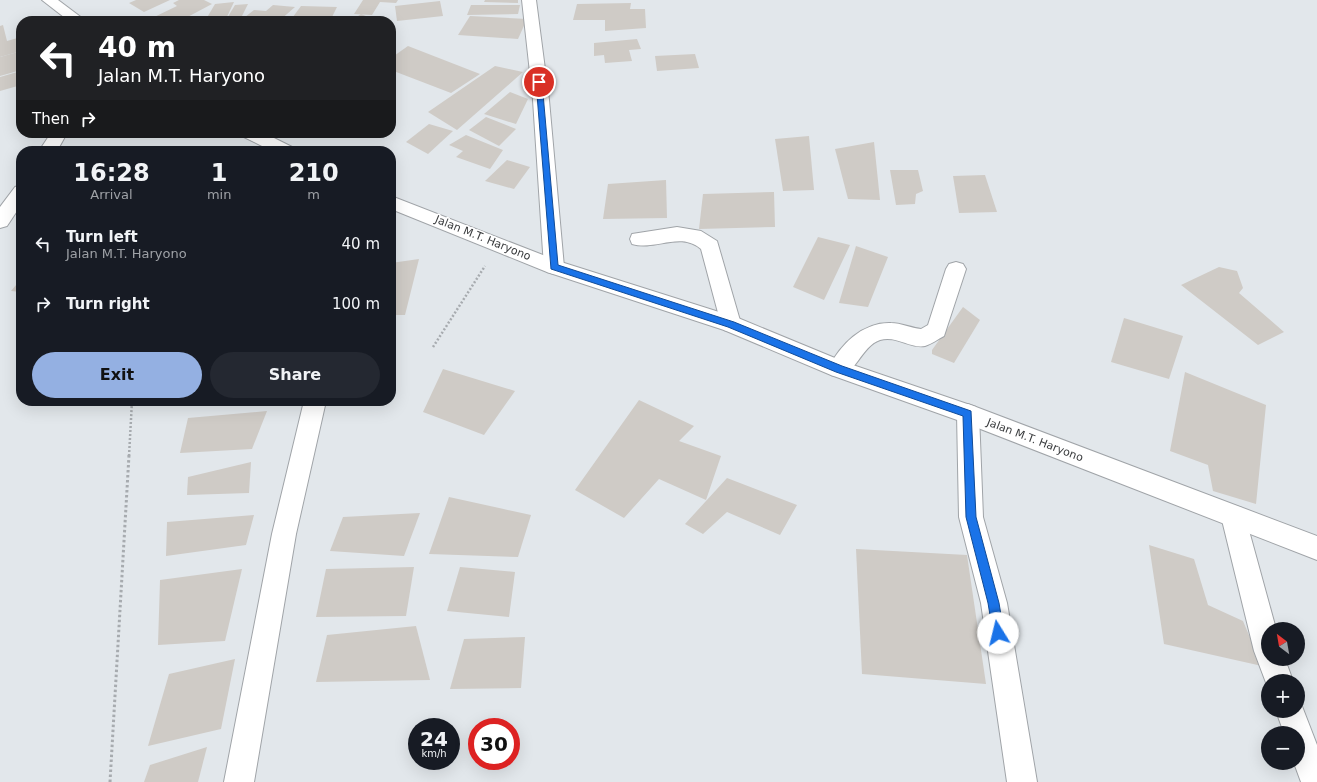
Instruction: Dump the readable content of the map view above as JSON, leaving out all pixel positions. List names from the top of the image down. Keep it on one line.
{"streets":{"main road":["Jalan M.T. Haryono"]},"north":"top left","page":{"turn":["40 m","Jalan M.T. Haryono"],"then":"Then","eta":["16:28","Arrival","1","min","210","m"],"list":[{"name":"Turn left","note":"Jalan M.T. Haryono","value":"40 m"},{"name":"Turn right","value":"100 m"}],"buttons":["Exit","Share"],"map_buttons":["+","−"],"speed":"24 km/h","limit":"30"}}
